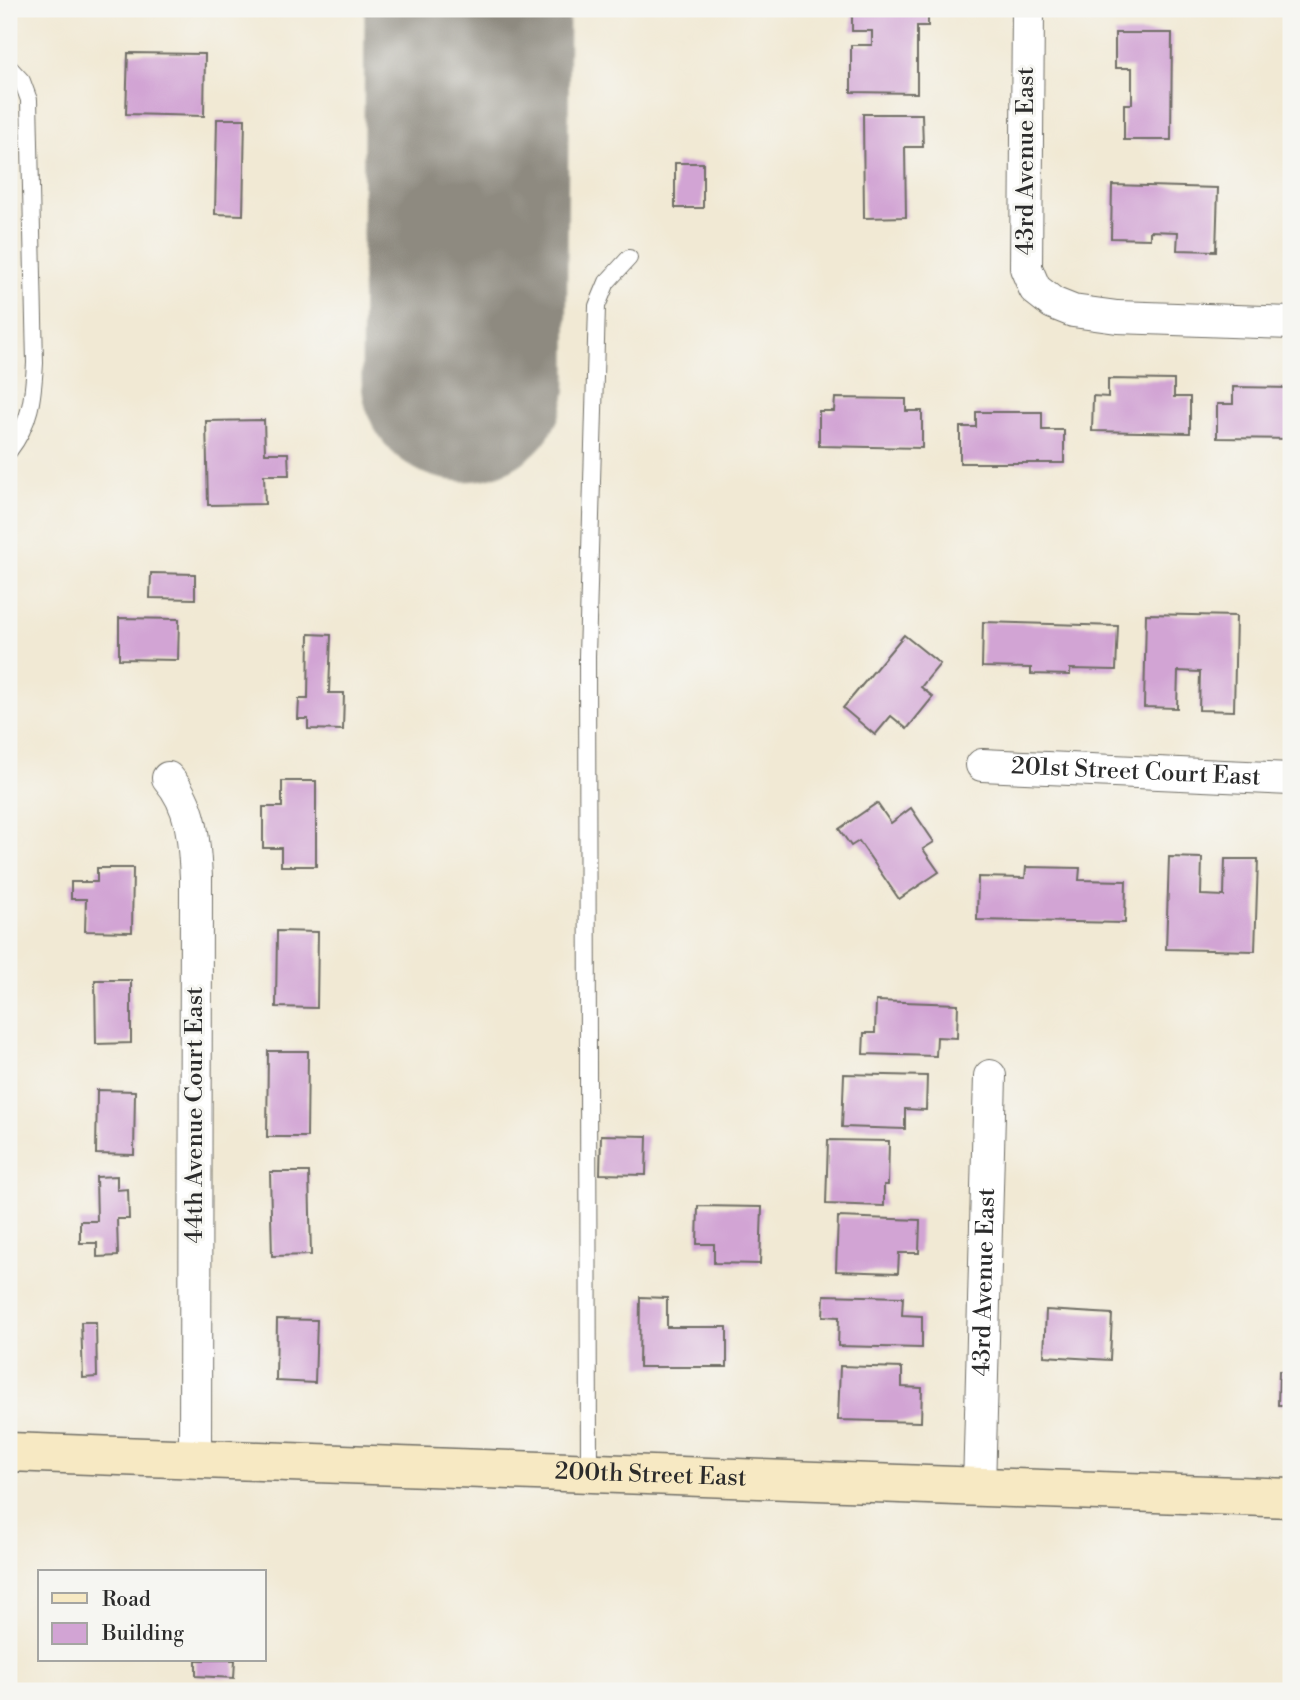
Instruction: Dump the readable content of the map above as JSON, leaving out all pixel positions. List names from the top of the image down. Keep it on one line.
{"streets":{"street":["43rd Avenue East","201st Street Court East","44th Avenue Court East","200th Street East"]},"crossings":[["43rd Avenue East","200th Street East"],["44th Avenue Court East","200th Street East"]],"legend":["Road","Building"]}
